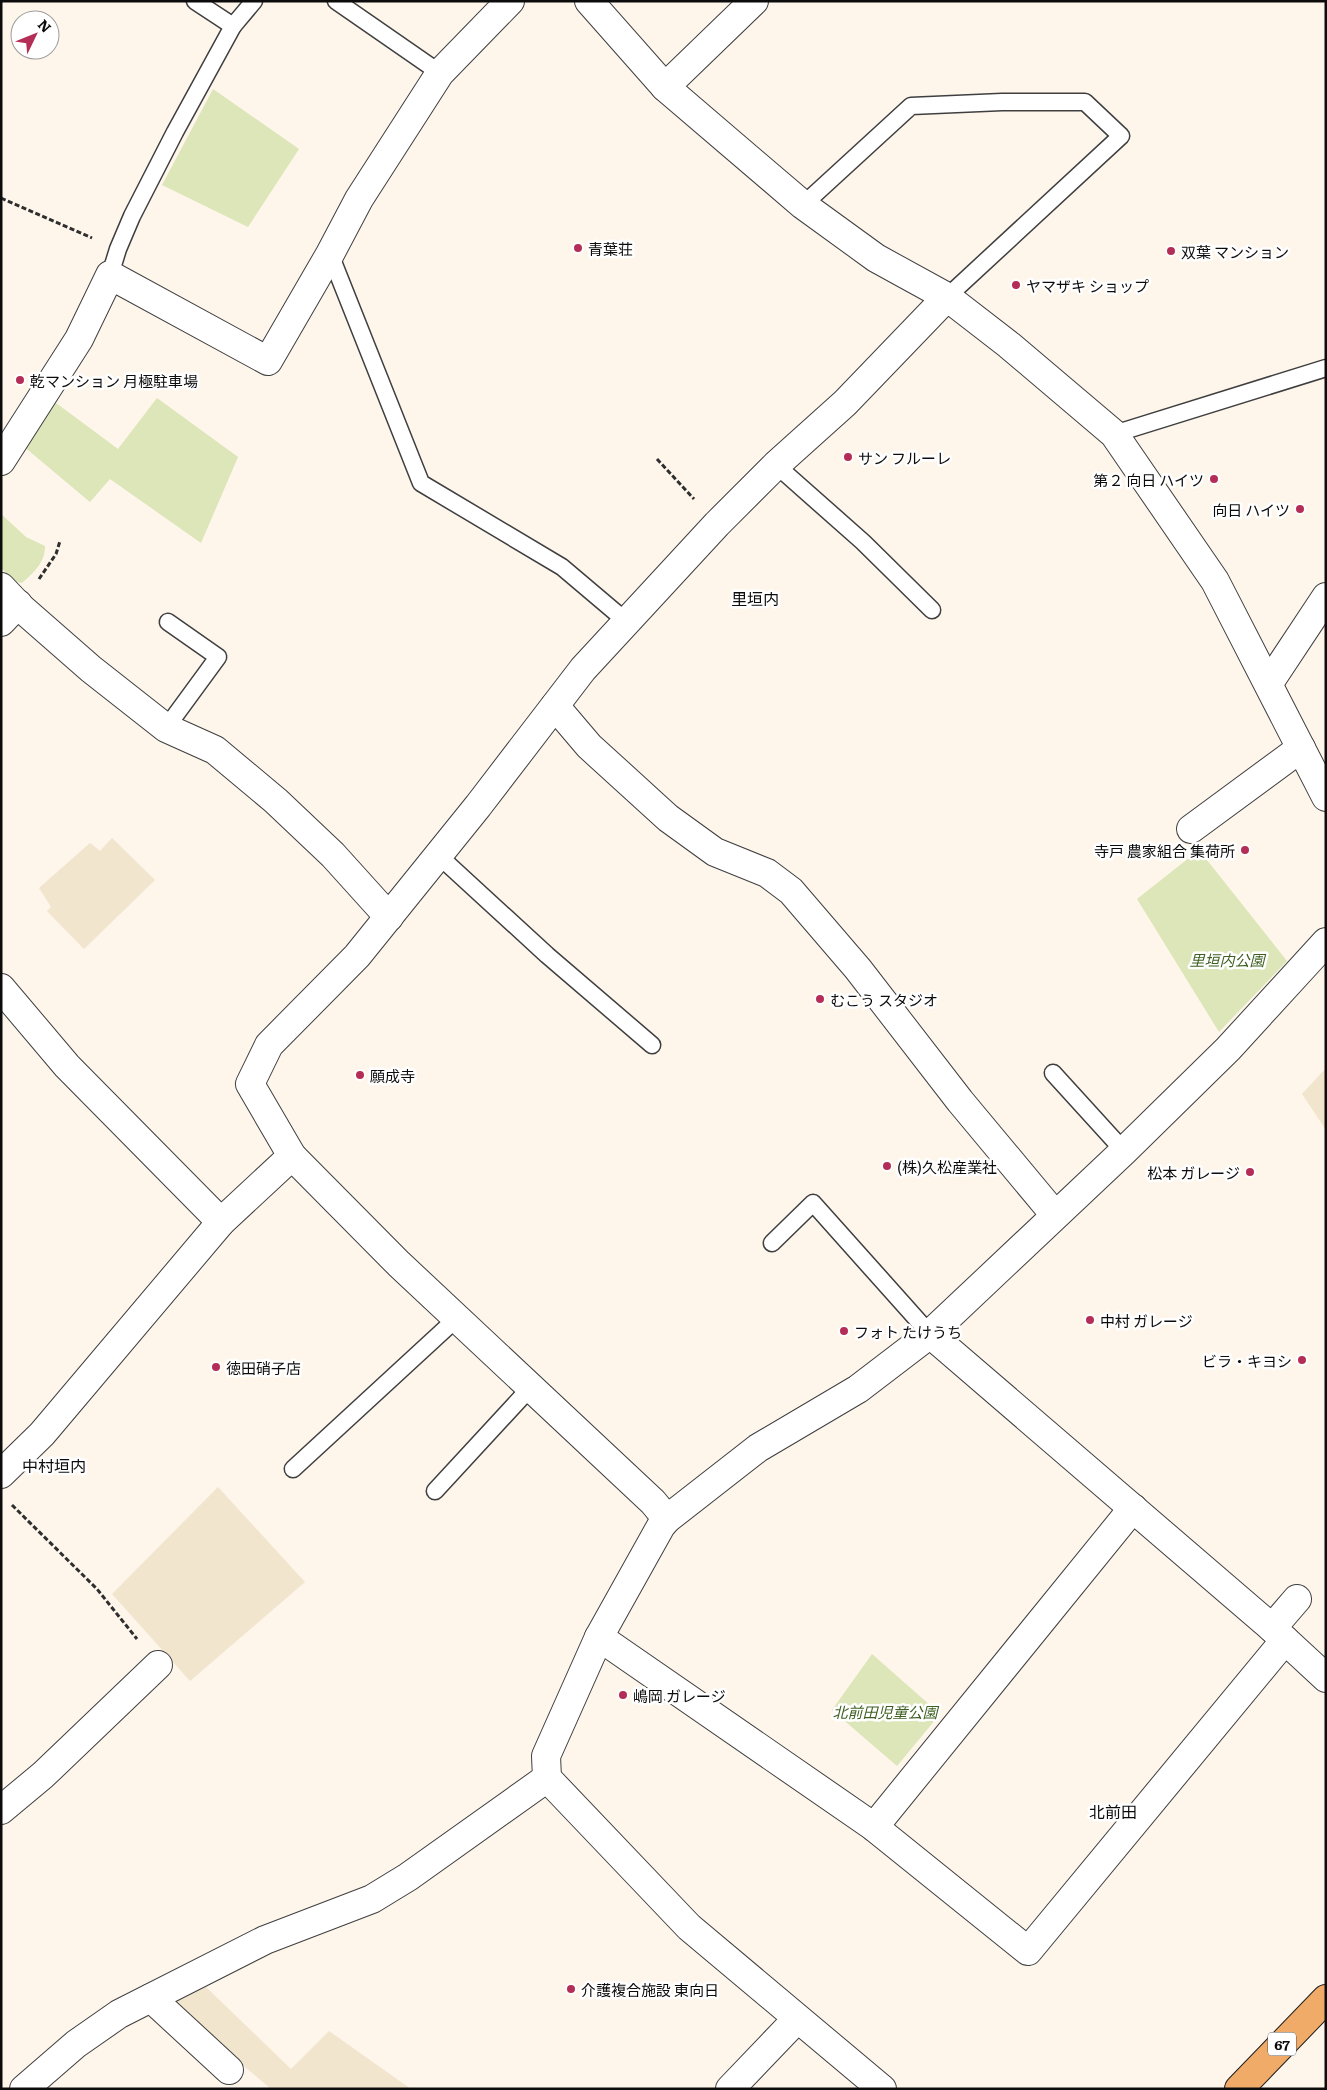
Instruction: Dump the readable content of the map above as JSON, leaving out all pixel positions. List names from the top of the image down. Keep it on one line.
{"streets":{"main road":["67"]},"districts":["里垣内","中村垣内","北前田"],"parks":["里垣内公園","北前田児童公園"],"places":["青葉荘","双葉 マンション","ヤマザキ ショップ","乾マンション 月極駐車場","サン フルーレ","第２ 向日 ハイツ","向日 ハイツ","寺戸 農家組合 集荷所","むこう スタジオ","願成寺","(株)久松産業社","松本 ガレージ","中村 ガレージ","フォト たけうち","ビラ・キヨシ","徳田硝子店","嶋岡 ガレージ","介護複合施設 東向日"],"north":"top right"}
